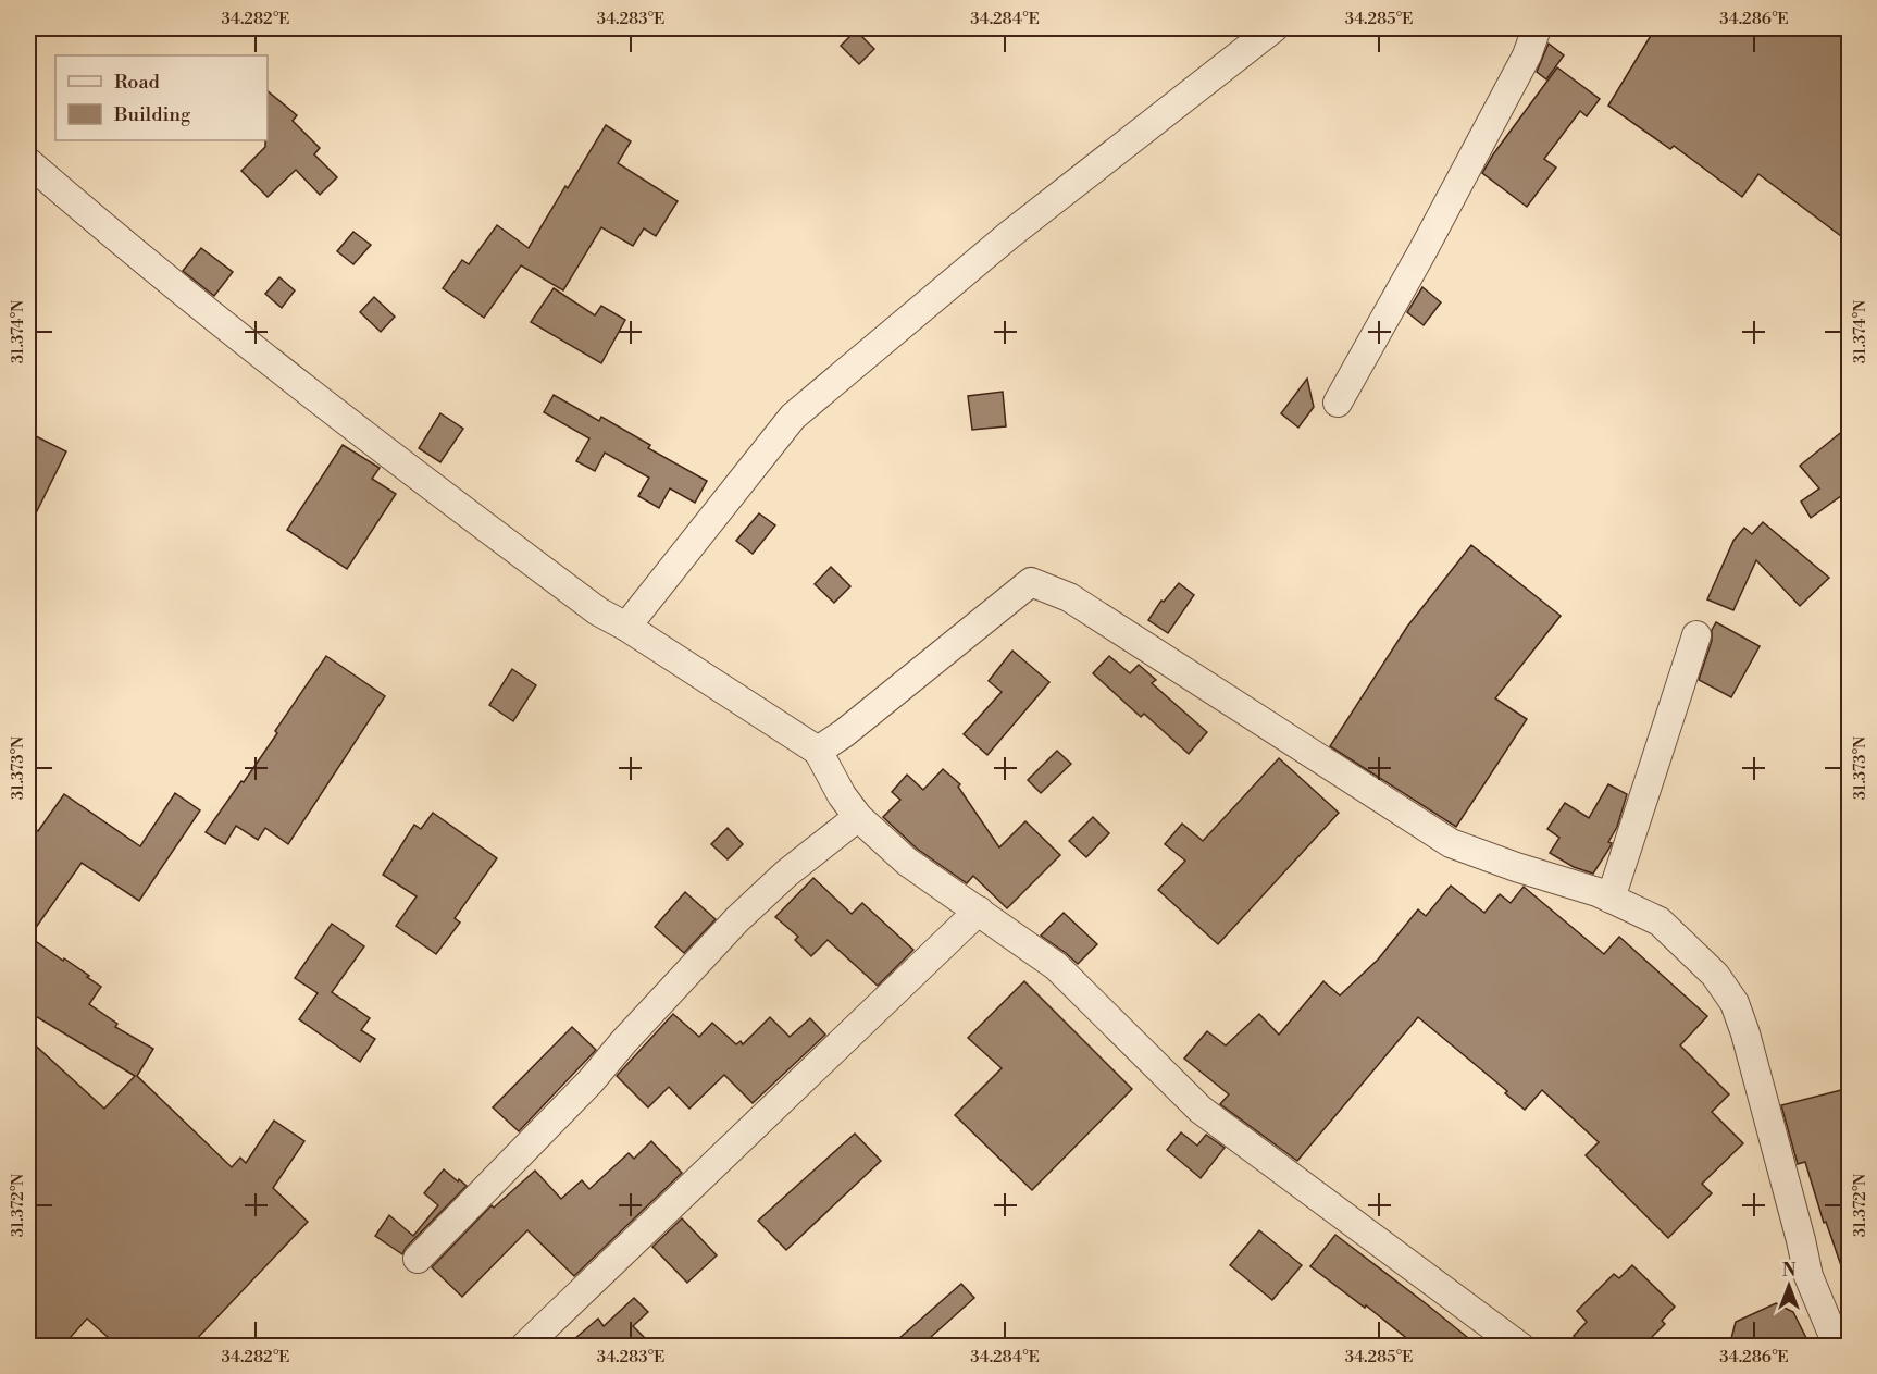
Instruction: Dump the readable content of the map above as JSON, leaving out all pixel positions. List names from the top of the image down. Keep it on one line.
{"legend":["Road","Building"],"north":"top","coordinates":["34.282°E","34.283°E","34.284°E","34.285°E","34.286°E","31.374°N","31.373°N","31.372°N"]}
